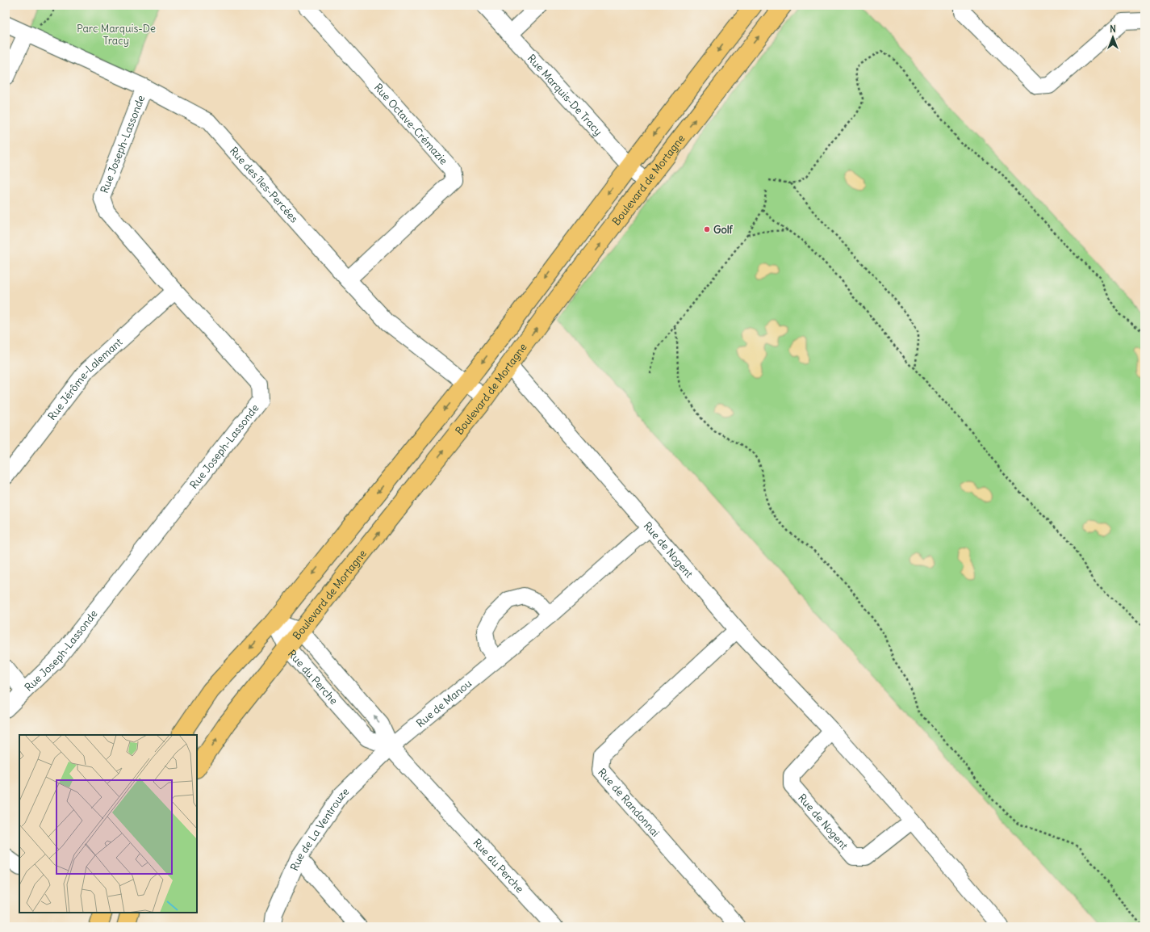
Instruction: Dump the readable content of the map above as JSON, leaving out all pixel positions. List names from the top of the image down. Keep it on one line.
{"streets":{"main road":["Boulevard de Mortagne"],"street":["Rue Marquis-De Tracy","Rue Octave-Crémazie","Rue Joseph-Lassonde","Rue des îles-Percées","Rue Jérôme-Lalemant","Rue de Nogent","Rue du Perche","Rue de Manou","Rue de Randonnai","Rue de La Ventrouze"]},"crossings":[["Rue Marquis-De Tracy","Boulevard de Mortagne"],["Rue Octave-Crémazie","Rue des îles-Percées"],["Rue Joseph-Lassonde","Rue des îles-Percées"],["Rue Joseph-Lassonde","Rue Jérôme-Lalemant"],["Boulevard de Mortagne","Rue des îles-Percées"],["Boulevard de Mortagne","Rue de Nogent"],["Boulevard de Mortagne","Rue du Perche"],["Rue de Nogent","Rue de Manou"],["Rue de Nogent","Rue de Randonnai"],["Rue du Perche","Rue de Manou"],["Rue du Perche","Rue de La Ventrouze"],["Rue de Manou","Rue de La Ventrouze"]],"parks":["Parc Marquis-De Tracy"],"places":["Golf"],"north":"top"}
